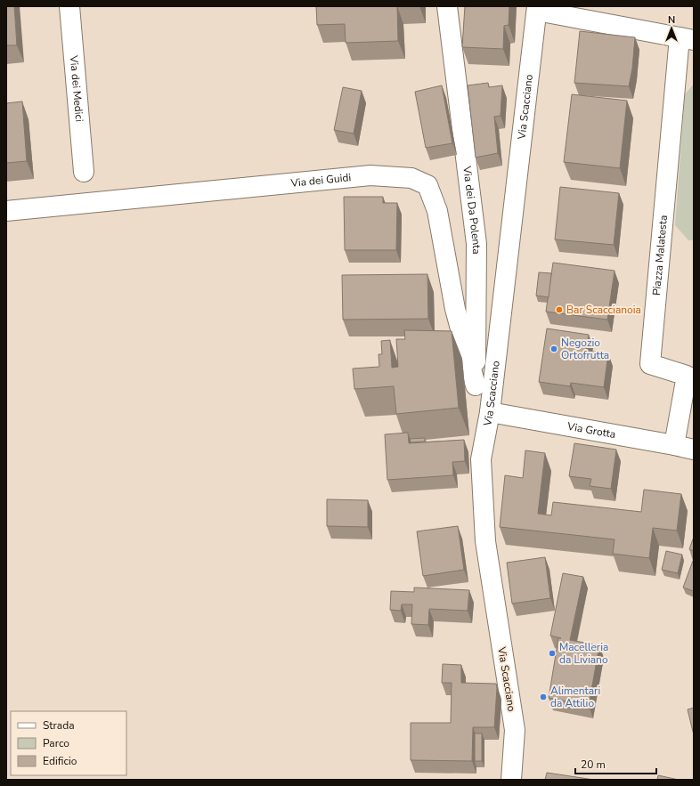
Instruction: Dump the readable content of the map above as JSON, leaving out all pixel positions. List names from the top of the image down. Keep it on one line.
{"streets":{"street":["Via dei Medici","Via Scacciano","Via dei Guidi","Via dei Da Polenta","Piazza Malatesta","Via Grotta"]},"crossings":[["Via Scacciano","Via dei Da Polenta"],["Via Scacciano","Piazza Malatesta"],["Via Scacciano","Via Grotta"],["Via dei Guidi","Via dei Da Polenta"],["Via dei Da Polenta","Via Grotta"],["Piazza Malatesta","Via Grotta"]],"places":["Bar Scaccianoia","Negozio Ortofrutta","Macelleria da Liviano","Alimentari da Attilio"],"legend":["Strada","Parco","Edificio"],"scale_bar":"20 m","north":"top"}
